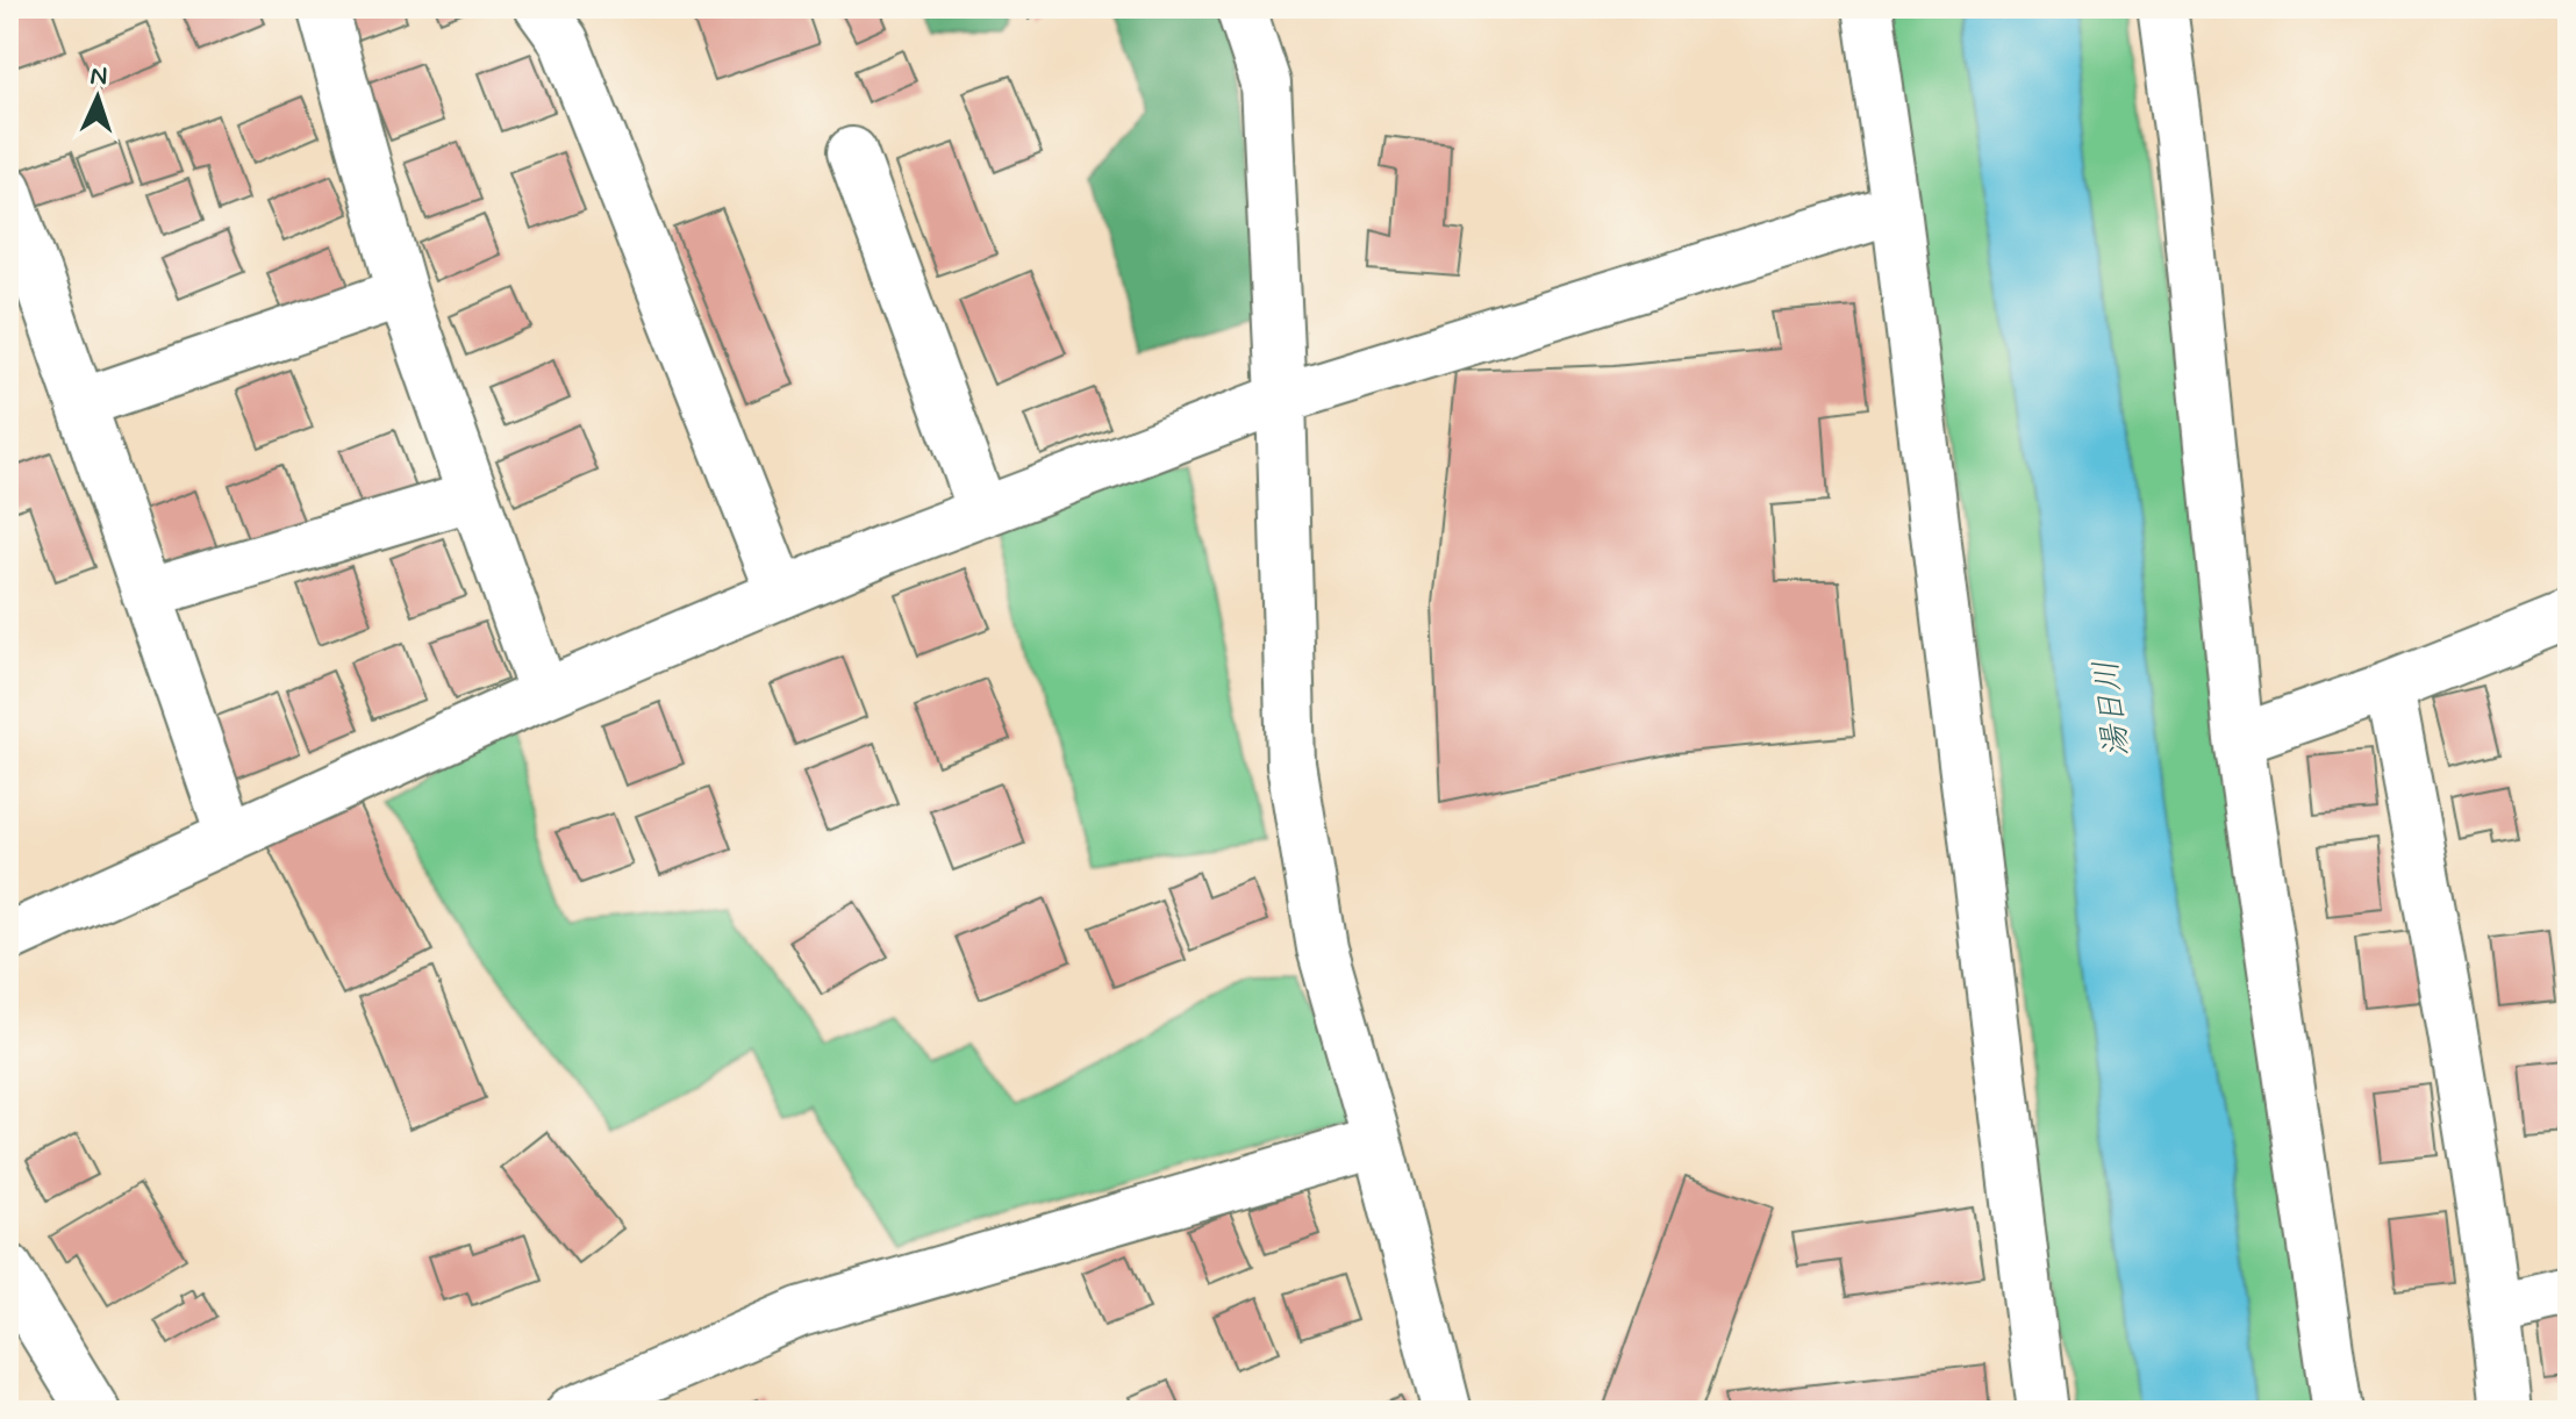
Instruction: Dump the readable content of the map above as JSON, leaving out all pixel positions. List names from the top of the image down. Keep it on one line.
{"water":["湯日川"],"north":"top"}
